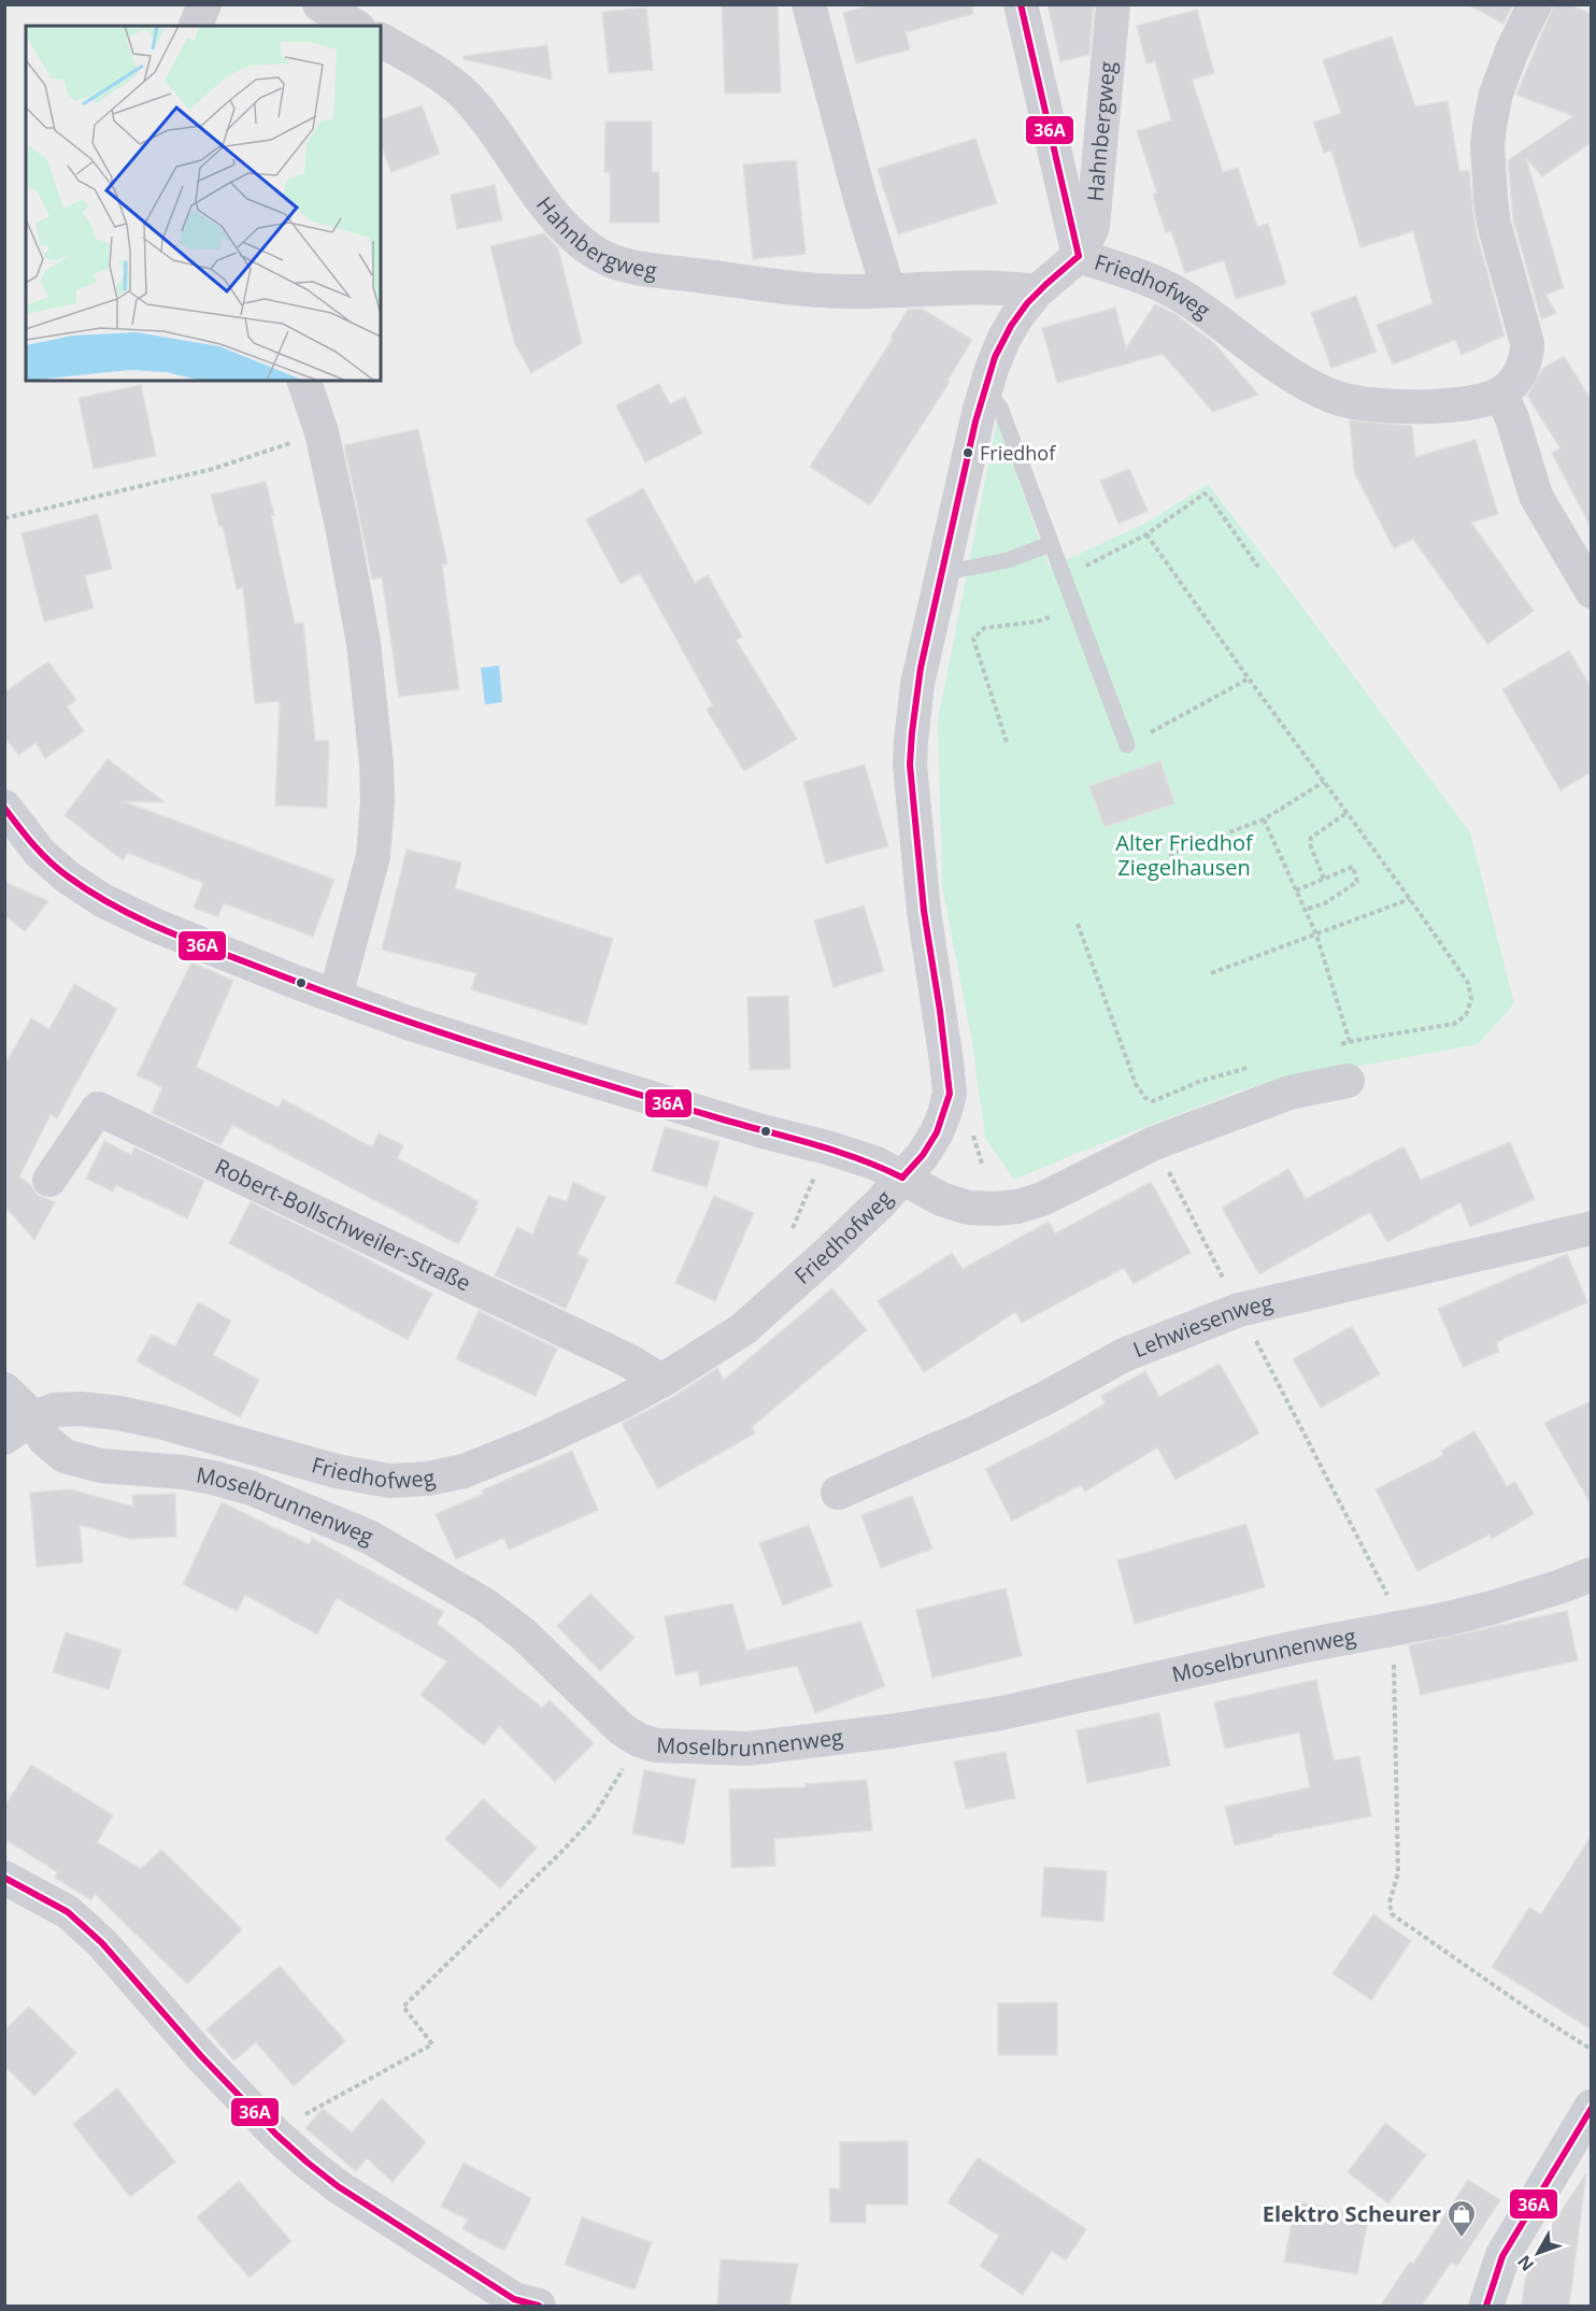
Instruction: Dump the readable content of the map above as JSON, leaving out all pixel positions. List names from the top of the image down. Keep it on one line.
{"streets":{"street":["Hahnbergweg","Friedhofweg","Robert-Bollschweiler-Straße","Lehwiesenweg","Moselbrunnenweg"]},"crossings":[["Hahnbergweg","Friedhofweg"],["Friedhofweg","Robert-Bollschweiler-Straße"],["Friedhofweg","Moselbrunnenweg"]],"parks":["Alter Friedhof Ziegelhausen"],"places":{"other":["Friedhof"],"shop":["Elektro Scheurer"]},"lines":["transit line 36A"],"north":"bottom left"}
